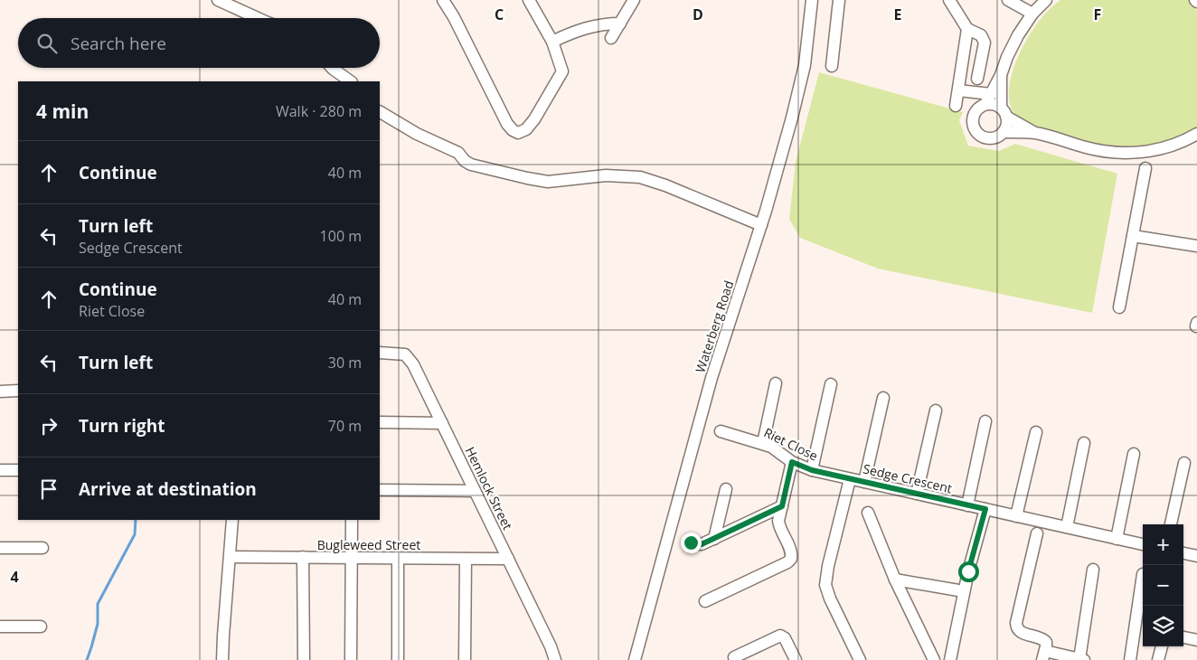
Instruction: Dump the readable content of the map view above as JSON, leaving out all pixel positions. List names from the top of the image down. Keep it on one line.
{"streets":{"street":["Waterberg Road","Riet Close","Sedge Crescent","Hemlock Street","Bugleweed Street"]},"crossings":[["Riet Close","Sedge Crescent"],["Hemlock Street","Bugleweed Street"]],"page":{"search":"Search here","heading":["4 min","Walk · 280 m"],"list":[["Continue","40 m"],["Turn left","Sedge Crescent","100 m"],["Continue","Riet Close","40 m"],["Turn left","30 m"],["Turn right","70 m"],"Arrive at destination"],"map_buttons":["+","−"]},"grid":{"columns":["C","D","E","F"],"rows":["4"]}}
